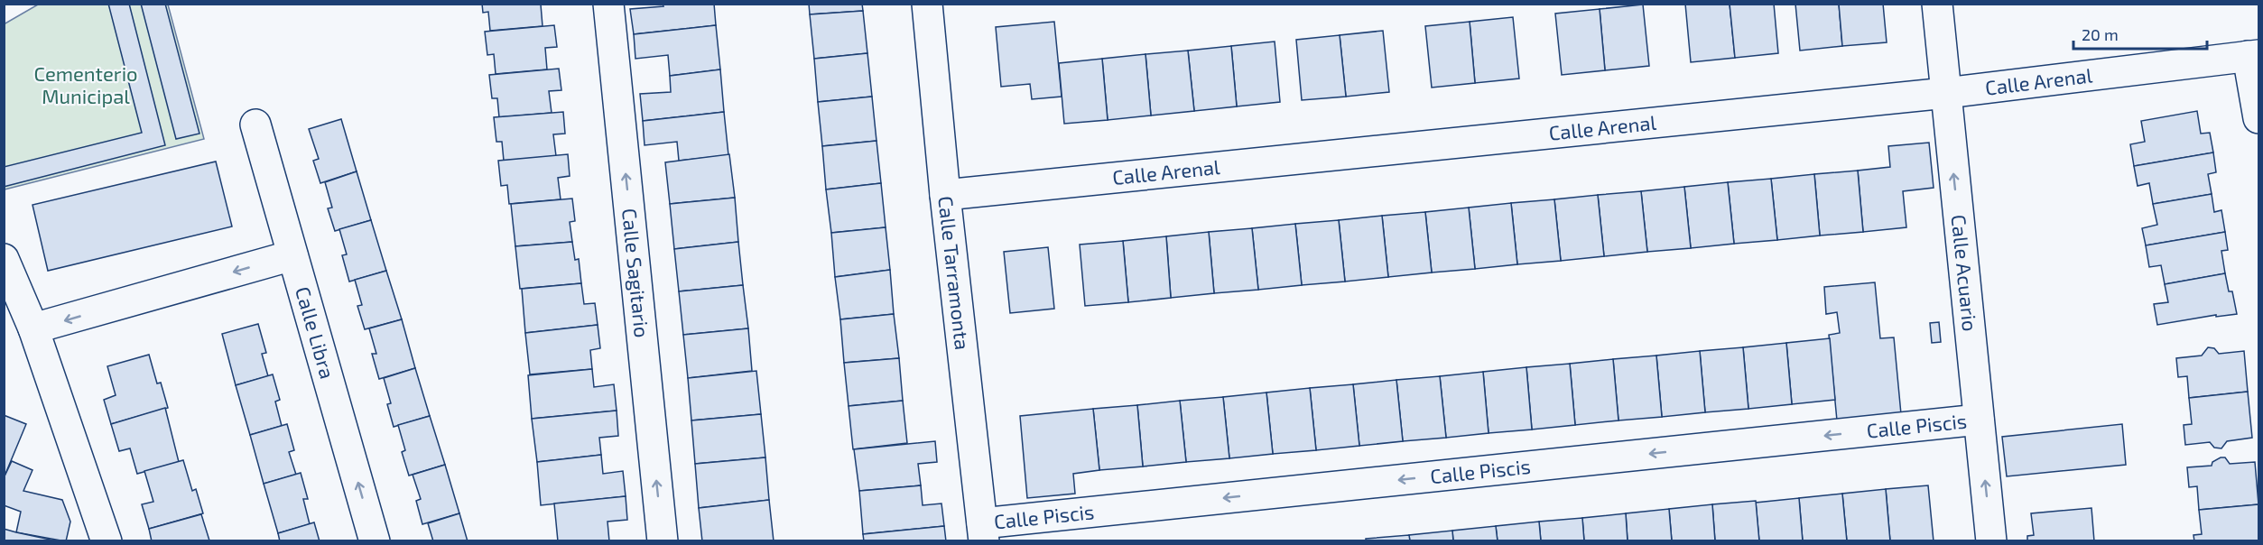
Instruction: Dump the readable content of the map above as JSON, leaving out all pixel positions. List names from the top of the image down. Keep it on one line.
{"streets":{"street":["Calle Arenal","Calle Sagitario","Calle Tarramonta","Calle Acuario","Calle Libra","Calle Piscis"]},"crossings":[["Calle Arenal","Calle Tarramonta"],["Calle Arenal","Calle Acuario"],["Calle Tarramonta","Calle Piscis"],["Calle Acuario","Calle Piscis"]],"one_way":["Calle Sagitario","Calle Acuario","Calle Piscis"],"parks":["Cementerio Municipal"],"scale_bar":"20 m"}
